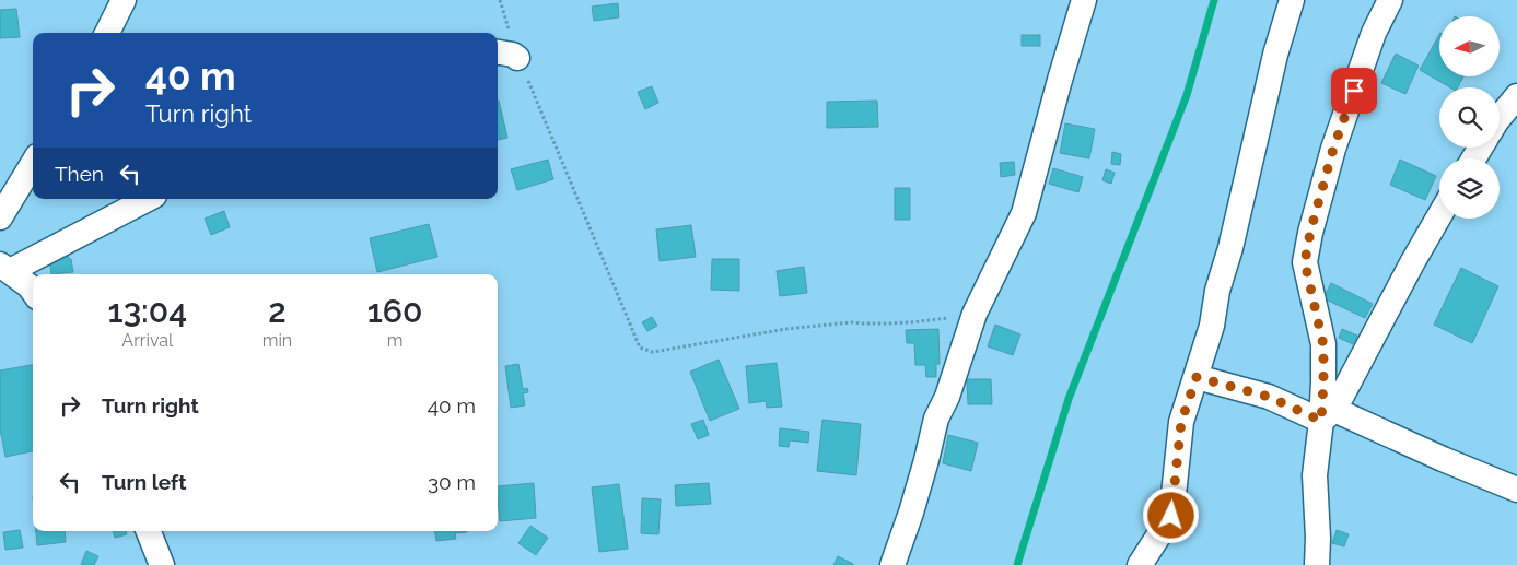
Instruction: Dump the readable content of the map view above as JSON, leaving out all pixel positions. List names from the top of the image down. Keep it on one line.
{"north":"left","page":{"turn":["40 m","Turn right"],"then":"Then","eta":["13:04","Arrival","2","min","160","m"],"list":[{"name":"Turn right","value":"40 m"},{"name":"Turn left","value":"30 m"}]}}
